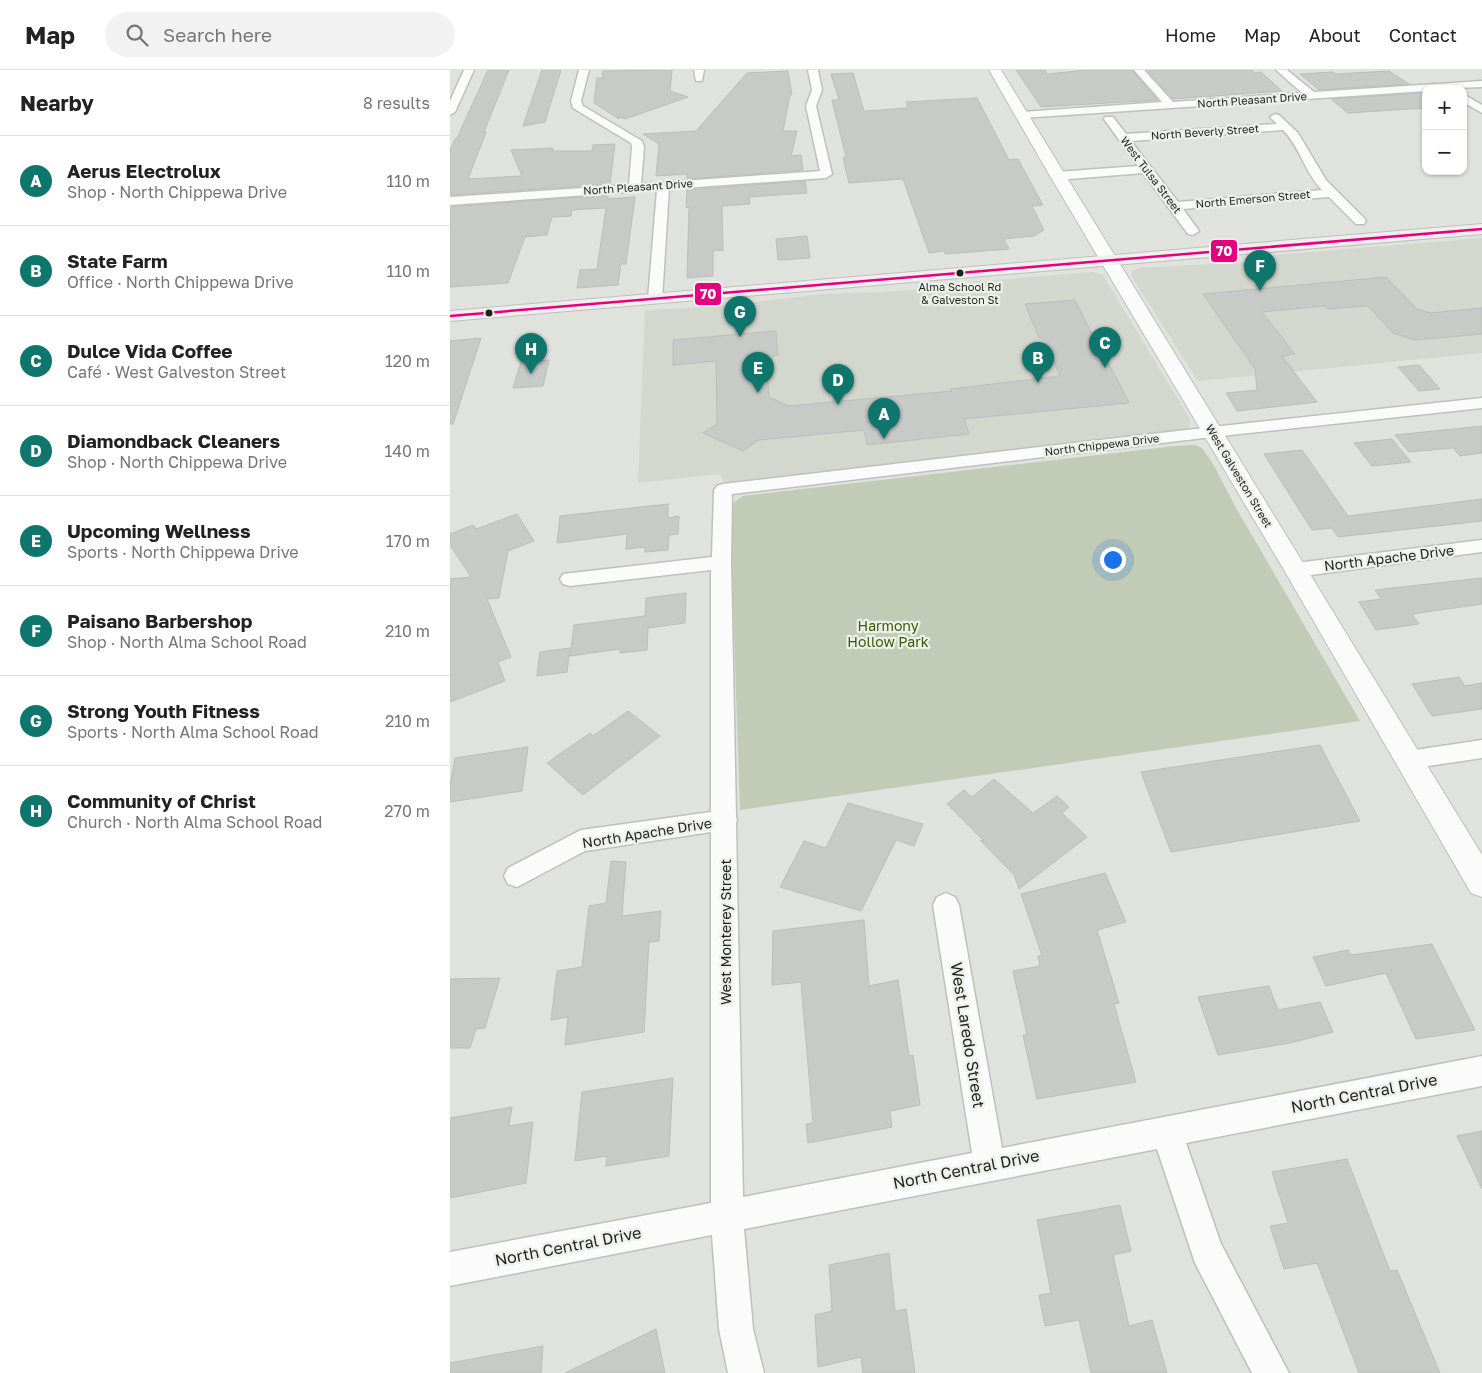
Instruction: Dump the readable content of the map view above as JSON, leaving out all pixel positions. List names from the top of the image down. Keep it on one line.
{"streets":{"street":["North Pleasant Drive","North Beverly Street","West Tulsa Street","North Emerson Street","North Chippewa Drive","West Galveston Street","North Apache Drive","West Monterey Street","West Laredo Street","North Central Drive"]},"crossings":[["North Pleasant Drive","West Galveston Street"],["North Beverly Street","West Tulsa Street"],["West Tulsa Street","North Emerson Street"],["North Chippewa Drive","West Galveston Street"],["North Chippewa Drive","West Monterey Street"],["West Galveston Street","North Apache Drive"],["North Apache Drive","West Monterey Street"],["West Monterey Street","North Central Drive"],["West Laredo Street","North Central Drive"]],"parks":["Harmony Hollow Park"],"places":["Alma School Rd & Galveston St"],"lines":["transit line 70"],"page":{"header":"Map","search":"Search here","nav":["Home","Map","About","Contact"],"heading":["Nearby","8 results"],"map_buttons":["+","−"],"list":[{"mark":"A","name":"Aerus Electrolux","note":"Shop · North Chippewa Drive","value":"110 m"},{"mark":"B","name":"State Farm","note":"Office · North Chippewa Drive","value":"110 m"},{"mark":"C","name":"Dulce Vida Coffee","note":"Café · West Galveston Street","value":"120 m"},{"mark":"D","name":"Diamondback Cleaners","note":"Shop · North Chippewa Drive","value":"140 m"},{"mark":"E","name":"Upcoming Wellness","note":"Sports · North Chippewa Drive","value":"170 m"},{"mark":"F","name":"Paisano Barbershop","note":"Shop · North Alma School Road","value":"210 m"},{"mark":"G","name":"Strong Youth Fitness","note":"Sports · North Alma School Road","value":"210 m"},{"mark":"H","name":"Community of Christ","note":"Church · North Alma School Road","value":"270 m"}],"pins":["F","G","C","H","B","E","D","A"]}}
